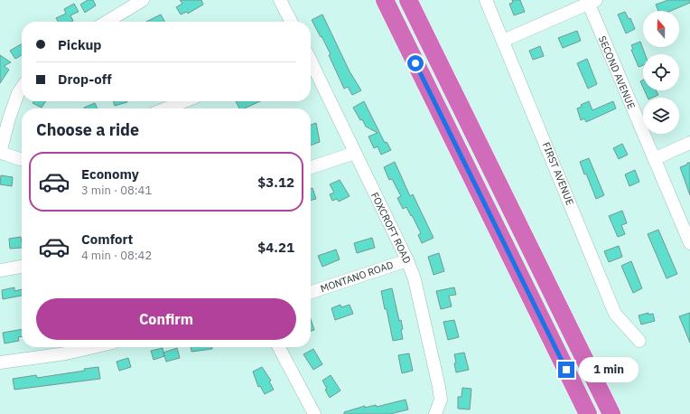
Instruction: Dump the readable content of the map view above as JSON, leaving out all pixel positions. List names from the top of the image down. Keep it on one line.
{"streets":{"street":["SECOND AVENUE","FIRST AVENUE","FOXCROFT ROAD","MONTANO ROAD"]},"crossings":[["FOXCROFT ROAD","MONTANO ROAD"]],"north":"top","page":{"banner":["Pickup","Drop-off"],"heading":"Choose a ride","list":[{"name":"Economy","note":"3 min · 08:41","value":"$3.12"},{"name":"Comfort","note":"4 min · 08:42","value":"$4.21"}],"buttons":"Confirm","bubble":"1 min"}}
